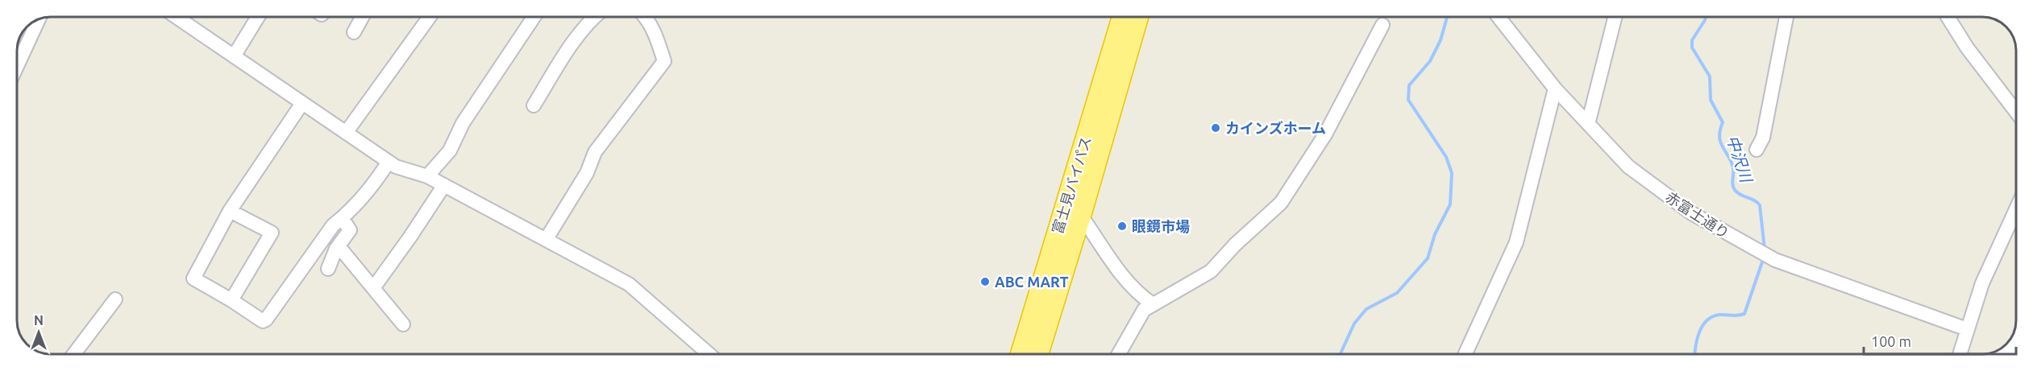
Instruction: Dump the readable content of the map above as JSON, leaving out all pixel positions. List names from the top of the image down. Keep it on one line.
{"streets":{"highway":["富士見バイパス"],"street":["赤富士通り"]},"water":["中沢川"],"places":["カインズホーム","眼鏡市場","ABC MART"],"scale_bar":"100 m","north":"top"}
